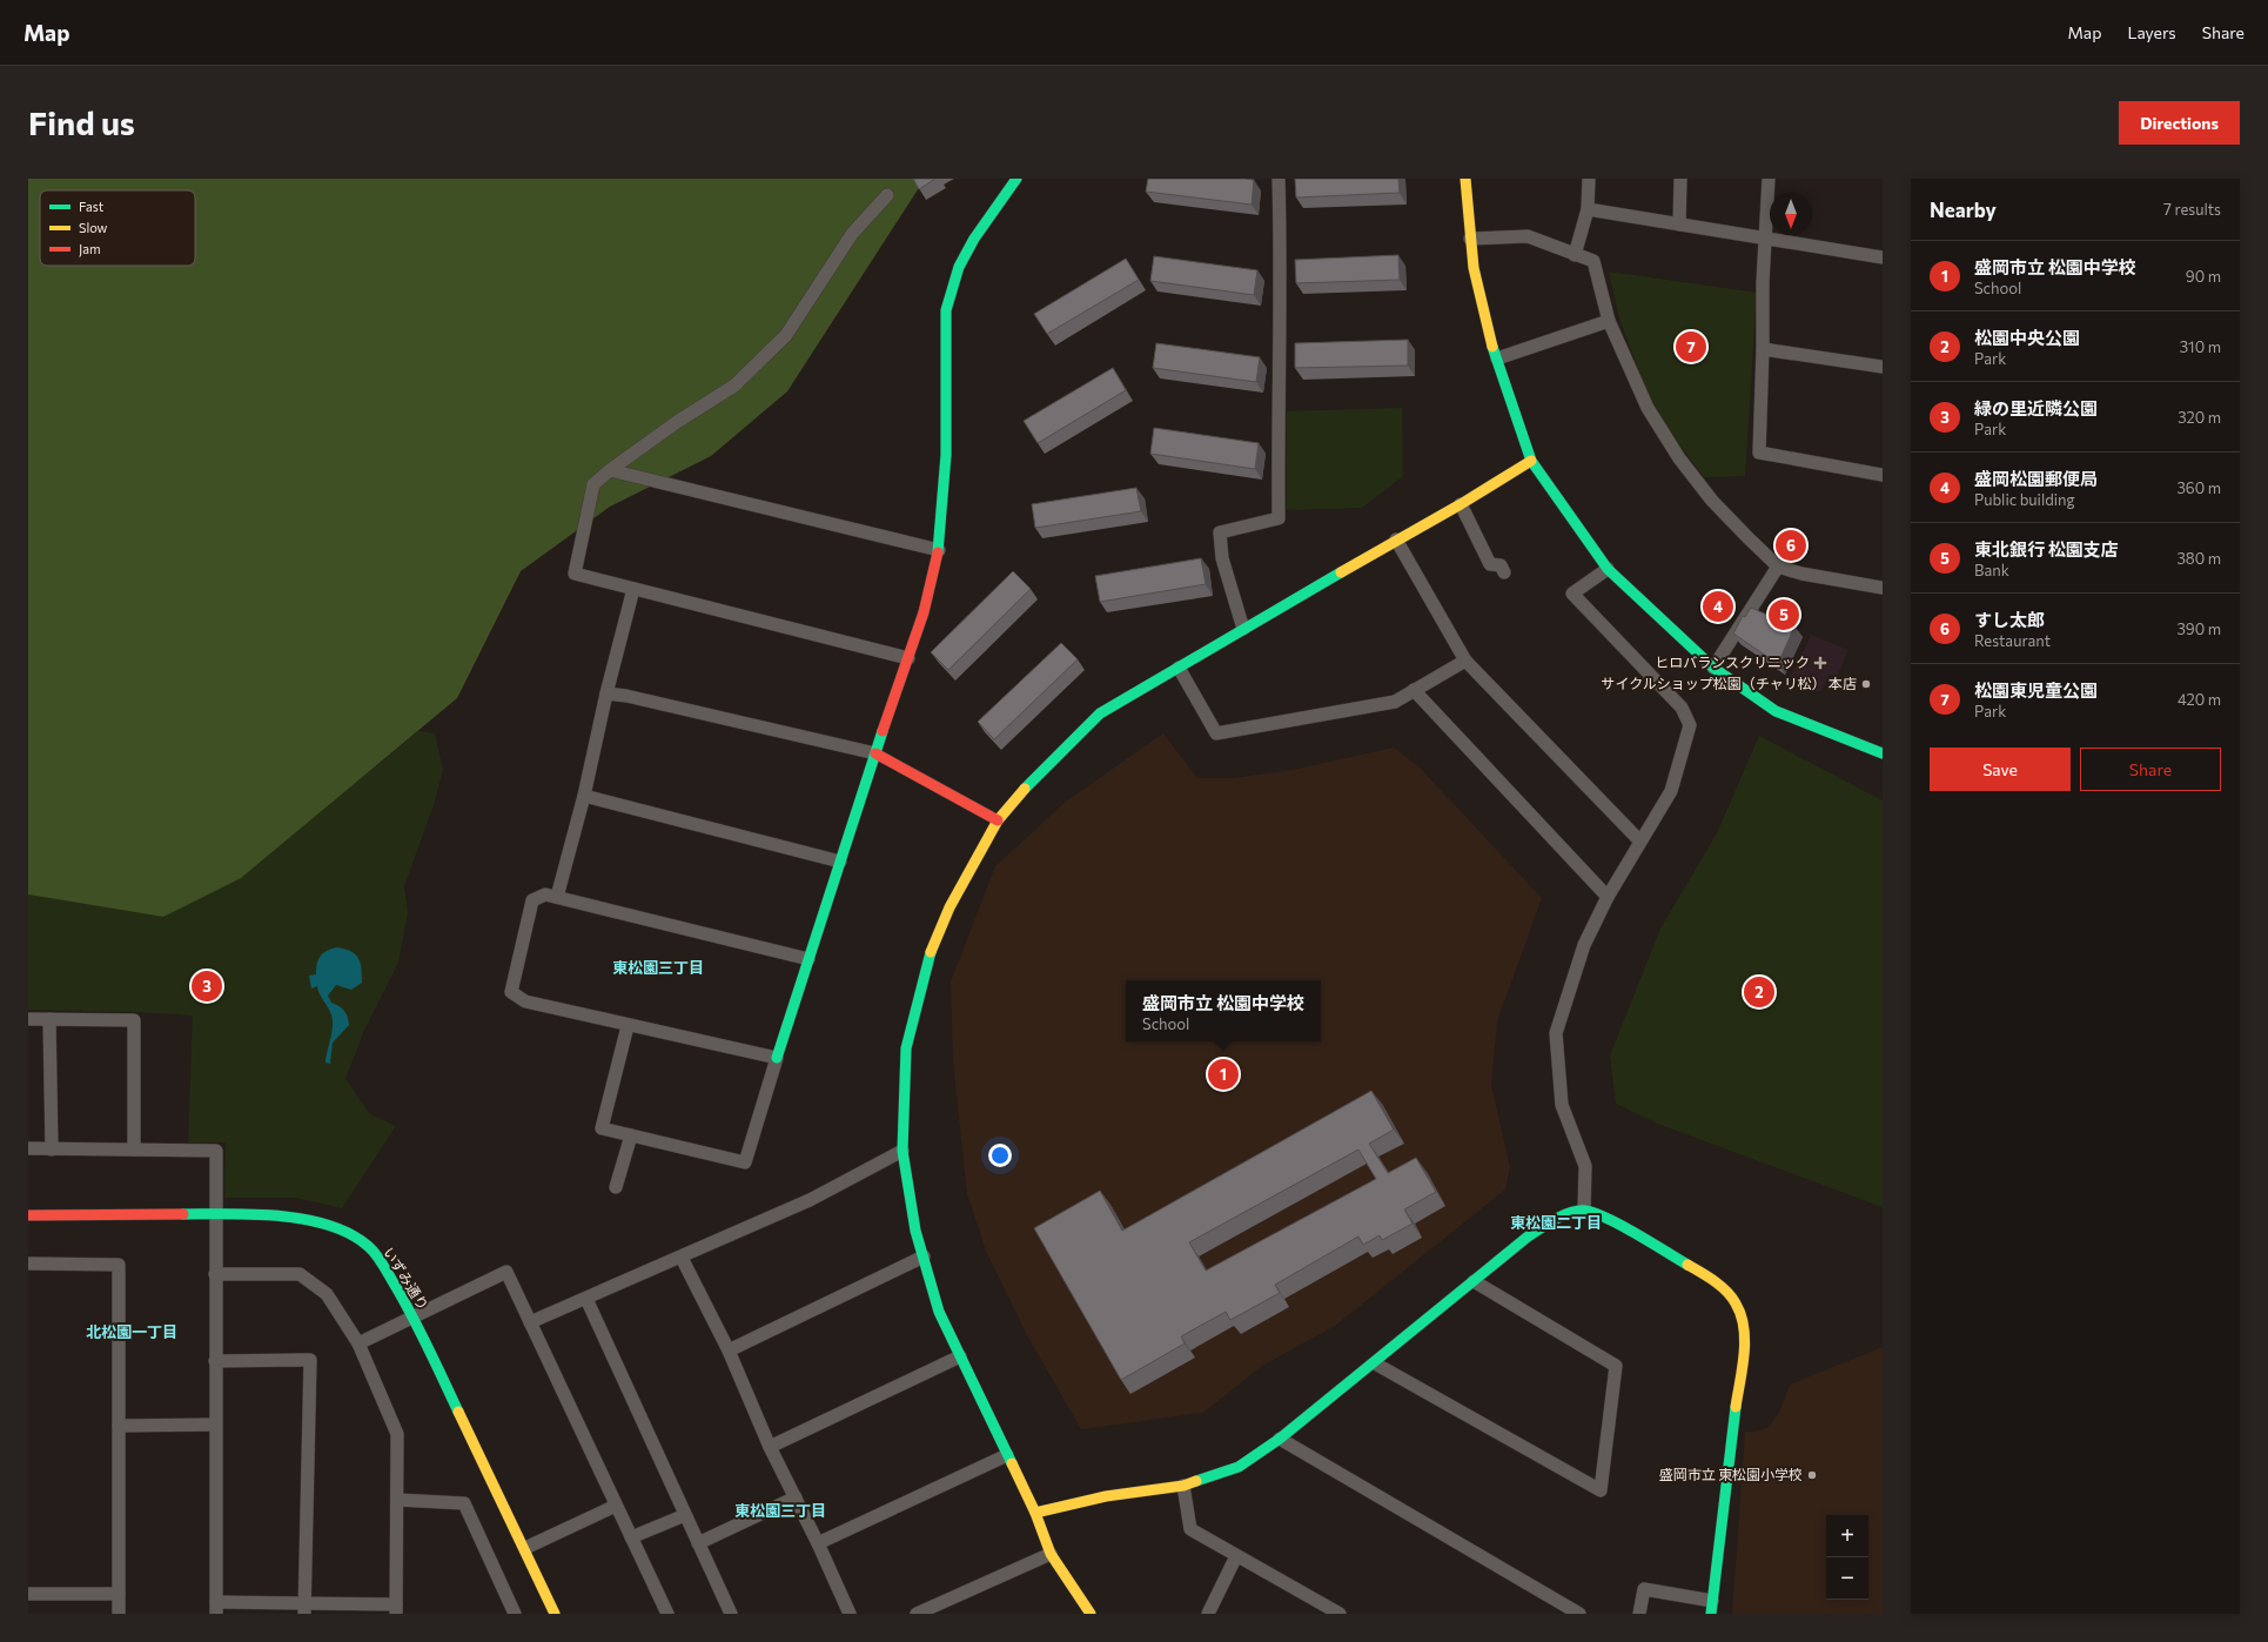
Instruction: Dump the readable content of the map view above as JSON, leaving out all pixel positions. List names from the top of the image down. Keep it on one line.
{"streets":{"street":["いずみ通り"]},"districts":["東松園三丁目","東松園二丁目","北松園一丁目","東松園三丁目"],"places":{"health":["ヒロバランスクリニック"],"other":["サイクルショップ松園（チャリ松） 本店","盛岡市立 東松園小学校"]},"legend":["Fast","Slow","Jam"],"north":"bottom","page":{"header":"Map","nav":["Map","Layers","Share"],"buttons":["Directions",["Save","Share"]],"title":"Find us","heading":["Nearby","7 results"],"list":[{"mark":"1","name":"盛岡市立 松園中学校","note":"School","value":"90 m"},{"mark":"2","name":"松園中央公園","note":"Park","value":"310 m"},{"mark":"3","name":"緑の里近隣公園","note":"Park","value":"320 m"},{"mark":"4","name":"盛岡松園郵便局","note":"Public building","value":"360 m"},{"mark":"5","name":"東北銀行 松園支店","note":"Bank","value":"380 m"},{"mark":"6","name":"すし太郎","note":"Restaurant","value":"390 m"},{"mark":"7","name":"松園東児童公園","note":"Park","value":"420 m"}],"pins":["7","6","4","5","3","2","1"],"popup":["盛岡市立 松園中学校","School"],"map_buttons":["+","−"]}}
